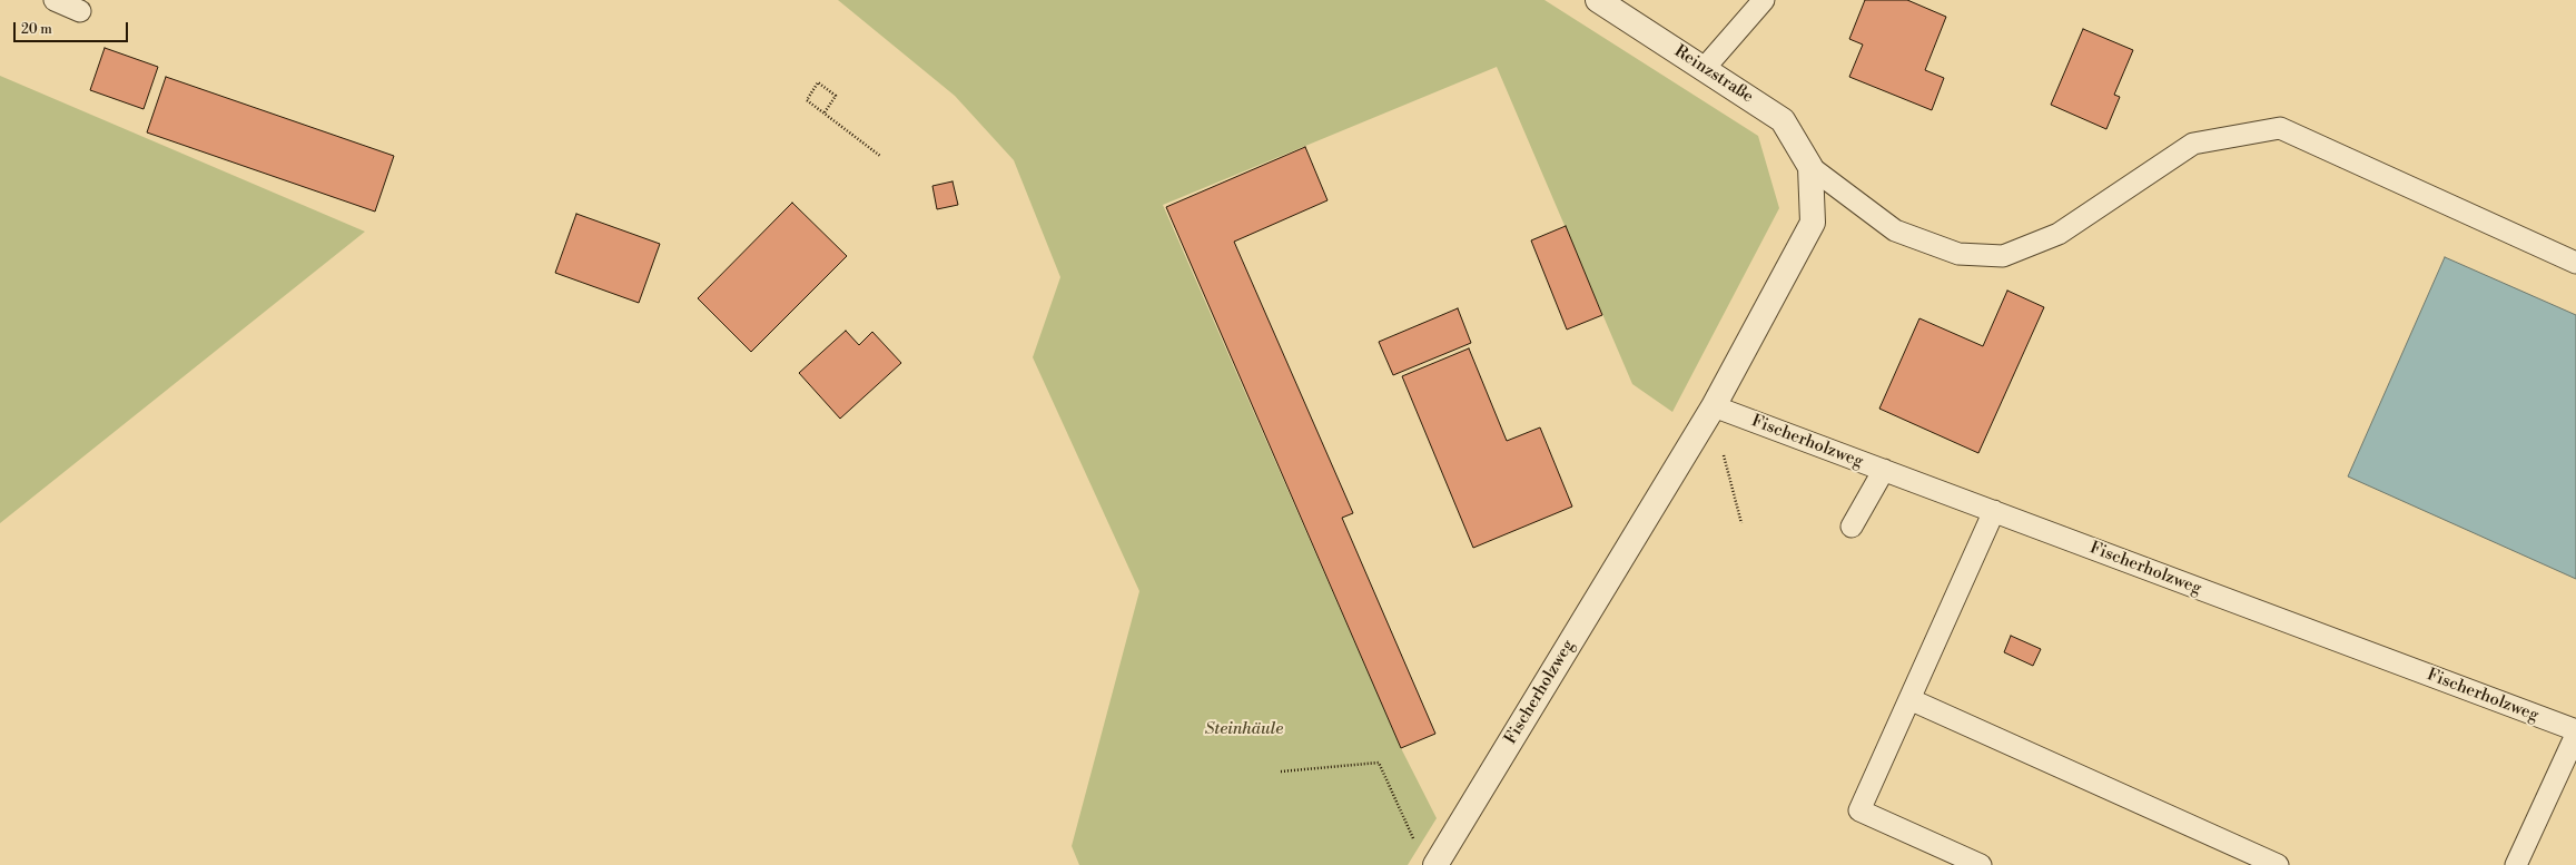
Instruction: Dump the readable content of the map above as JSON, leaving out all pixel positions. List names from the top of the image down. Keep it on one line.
{"streets":{"street":["Reinzstraße","Fischerholzweg"]},"crossings":[["Reinzstraße","Fischerholzweg"]],"parks":["Steinhäule"],"scale_bar":"20 m"}
